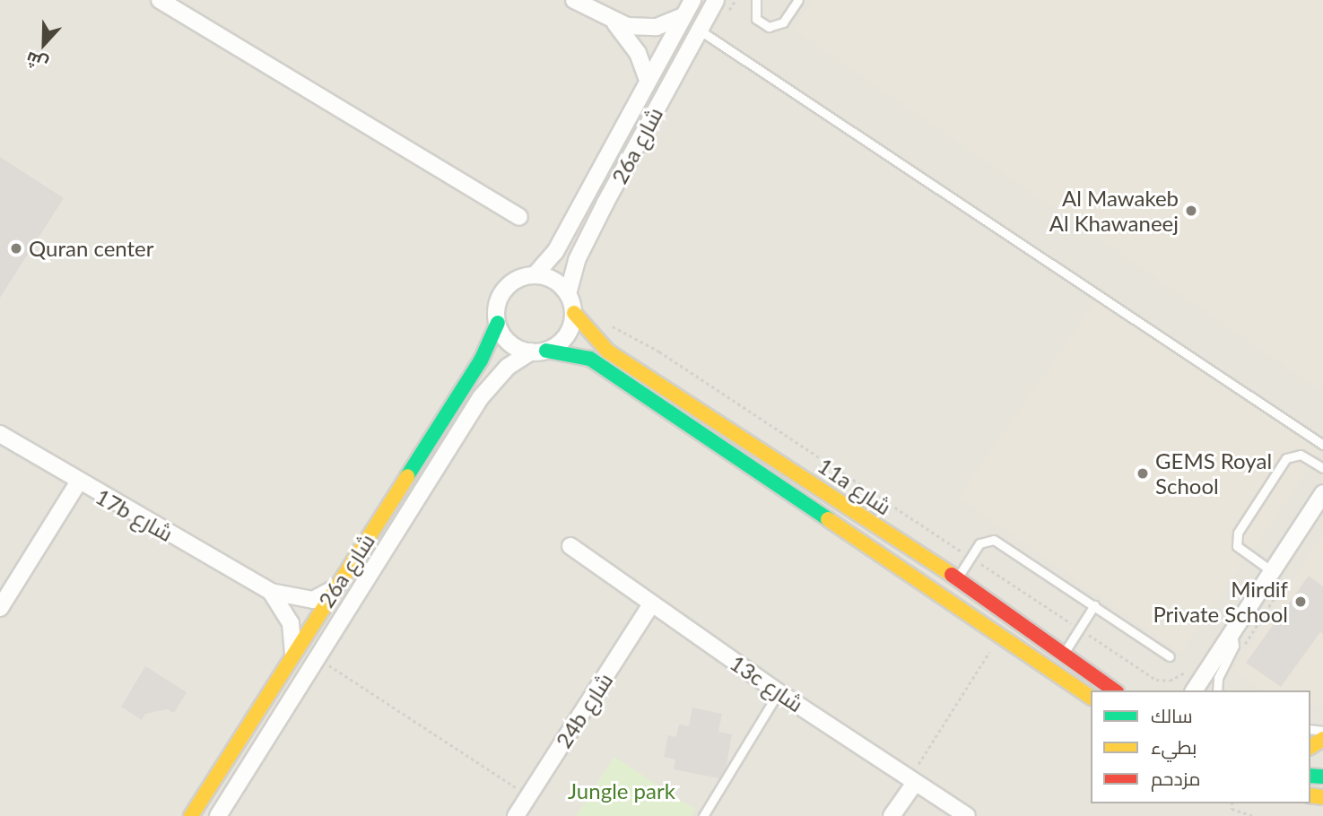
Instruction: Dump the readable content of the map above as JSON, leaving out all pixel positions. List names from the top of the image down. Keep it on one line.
{"streets":{"street":["26a شارع","11a شارع","17b شارع","13c شارع","24b شارع"]},"crossings":[["26a شارع","11a شارع"],["26a شارع","17b شارع"],["13c شارع","24b شارع"]],"parks":["Jungle park"],"places":["Al Mawakeb Al Khawaneej","Quran center","GEMS Royal School","Mirdif Private School"],"legend":["سالك","بطيء","مزدحم"],"north":"bottom"}
